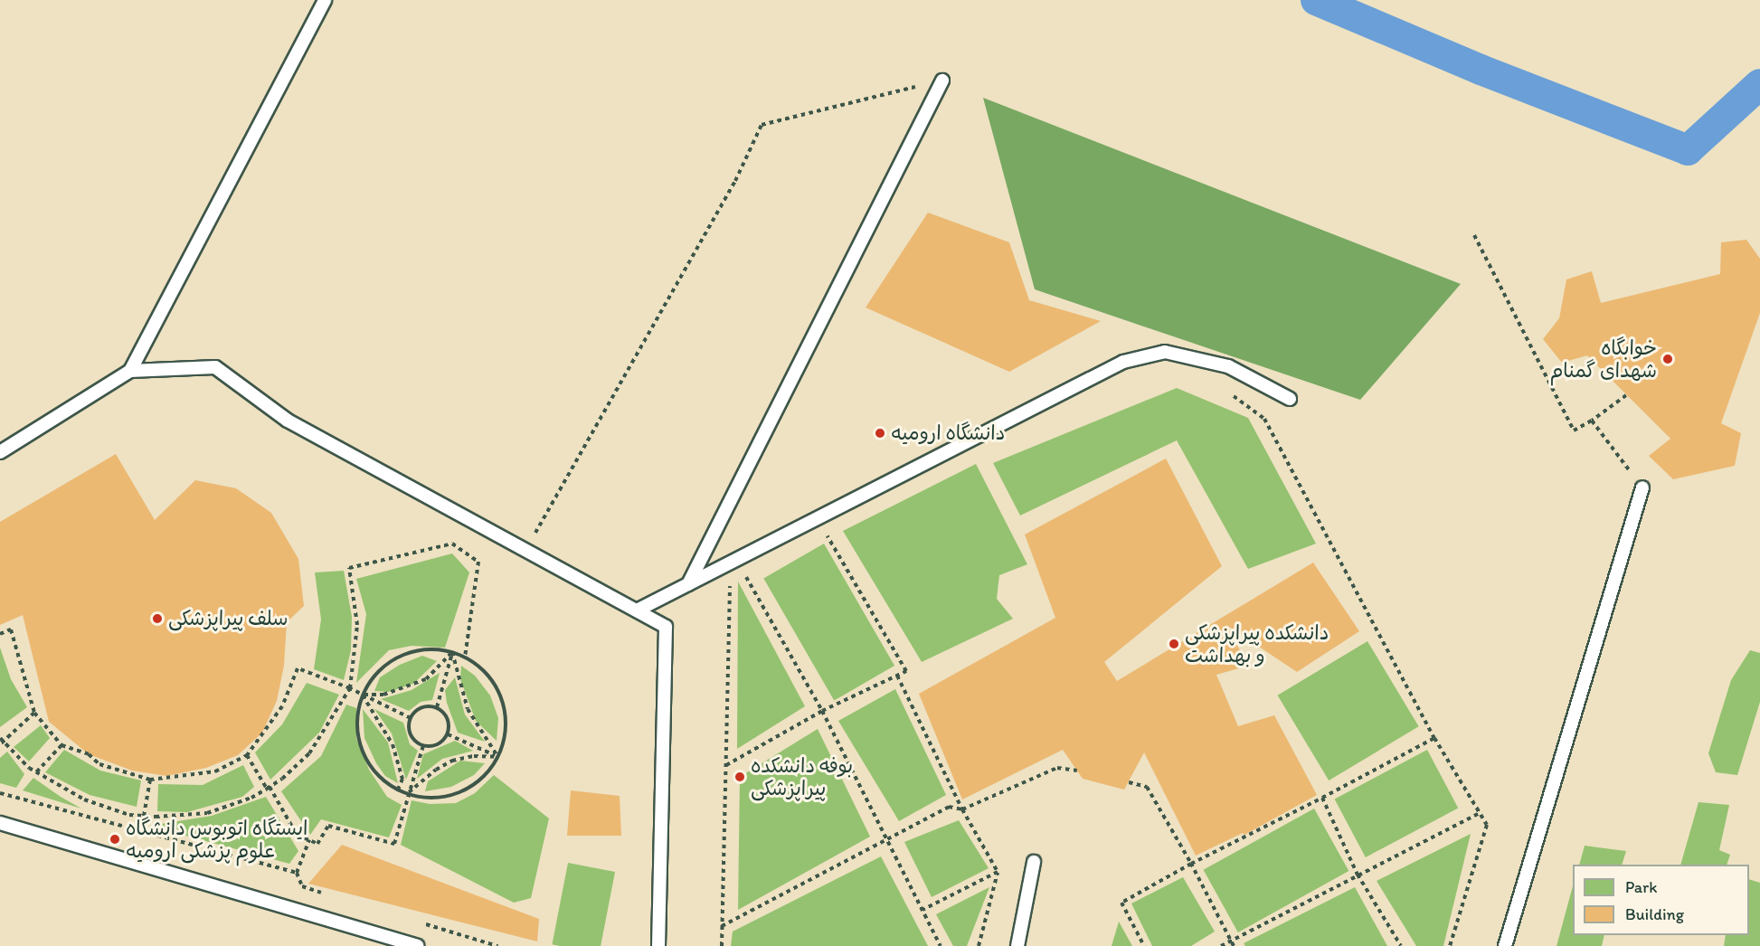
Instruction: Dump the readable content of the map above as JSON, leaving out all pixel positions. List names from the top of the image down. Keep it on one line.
{"places":["خوابگاه شهدای گمنام","دانشگاه ارومیه","سلف پیراپزشکی","دانشکده پیراپزشکی و بهداشت","بوفه دانشکده پیراپزشکی","ایستگاه اتوبوس دانشگاه علوم پزشکی ارومیه"],"legend":["Park","Building"]}
